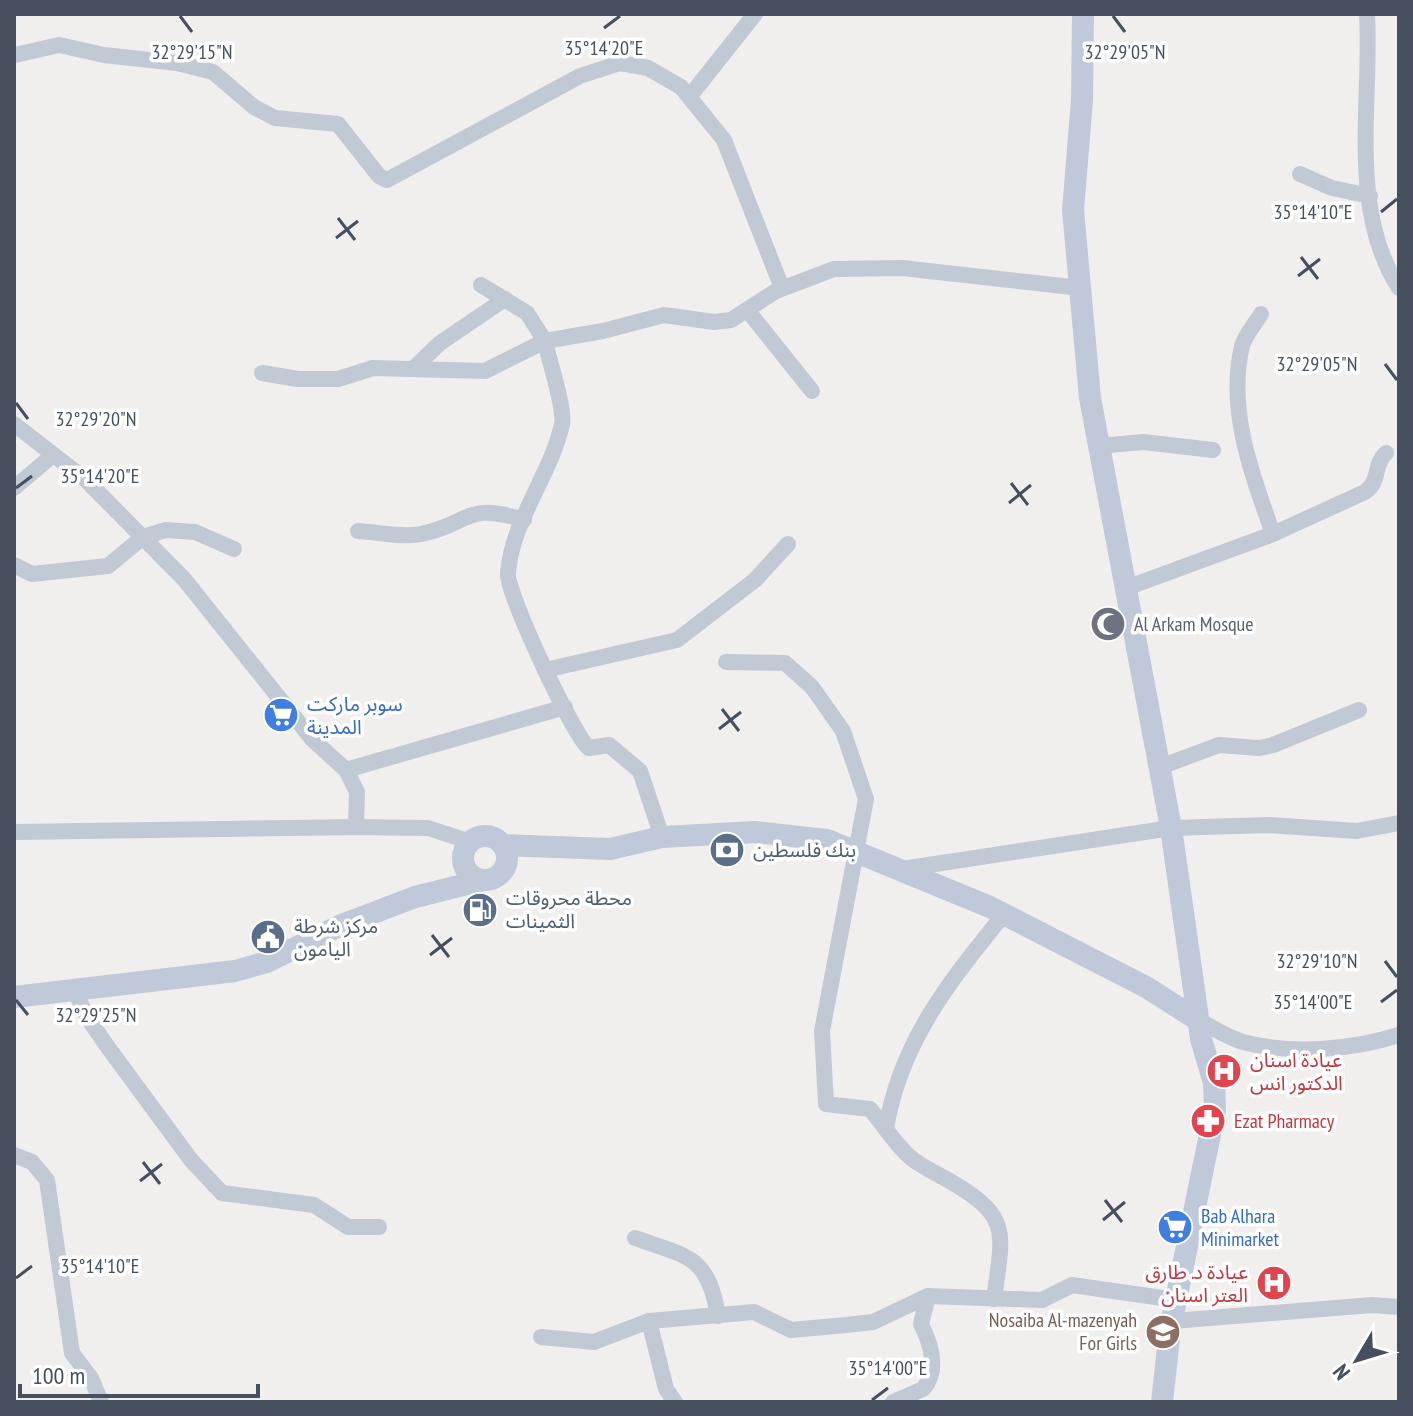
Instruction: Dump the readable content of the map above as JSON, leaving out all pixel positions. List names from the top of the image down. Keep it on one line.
{"places":{"mosque":["Al Arkam Mosque"],"supermarket":["سوبر ماركت المدينة","Bab Alhara Minimarket"],"bank":["بنك فلسطين"],"fuel station":["محطة محروقات الثمينات"],"public building":["مركز شرطة اليامون"],"hospital":["عيادة اسنان الدكتور انس","عيادة د. طارق العتر اسنان"],"pharmacy":["Ezat Pharmacy"],"school or university":["Nosaiba Al-mazenyah For Girls"]},"scale_bar":"100 m","north":"bottom left","coordinates":["35°14'20\"E","32°29'15\"N","32°29'05\"N","35°14'10\"E","32°29'20\"N","32°29'10\"N","35°14'00\"E","32°29'25\"N"]}
